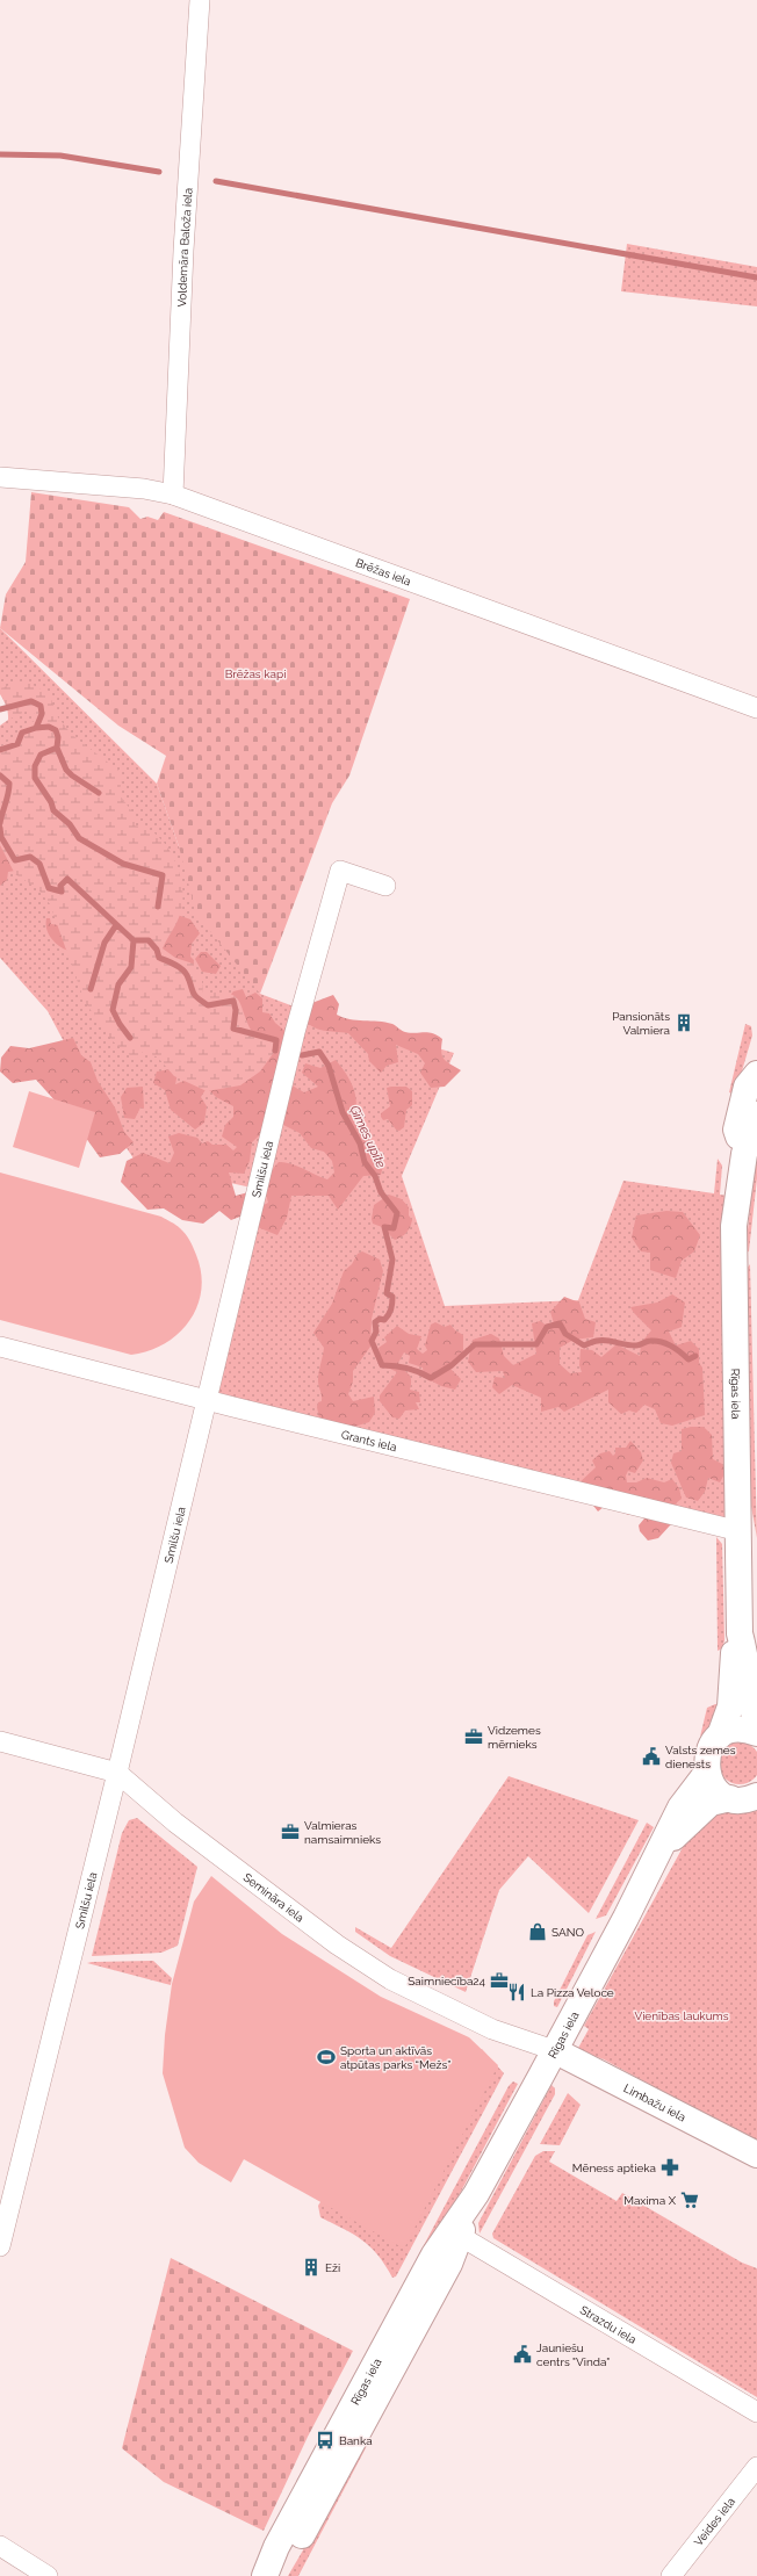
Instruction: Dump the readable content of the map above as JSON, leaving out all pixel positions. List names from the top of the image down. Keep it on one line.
{"streets":{"main road":["Rīgas iela","Limbažu iela"],"street":["Voldemāra Baloža iela","Brēžas iela","Smilšu iela","Grants iela","Semināra iela","Strazdu iela","Veides iela"]},"crossings":[["Voldemāra Baloža iela","Brēžas iela"],["Smilšu iela","Grants iela"],["Smilšu iela","Semināra iela"],["Rīgas iela","Grants iela"],["Rīgas iela","Semināra iela"],["Rīgas iela","Limbažu iela"],["Rīgas iela","Strazdu iela"],["Semināra iela","Limbažu iela"]],"water":["Ģīmes upīte"],"parks":["Brēžas kapi","Vienības laukums"],"places":{"building":["Pansionāts Valmiera","Eži"],"office":["Vidzemes mērnieks","Valmieras namsaimnieks","Saimniecība24"],"public building":["Valsts zemes dienests","Jauniešu centrs \"Vinda\""],"shop":["SANO"],"restaurant":["La Pizza Veloce"],"sports":["Sporta un aktīvās atpūtas parks “Mežs”"],"pharmacy":["Mēness aptieka"],"supermarket":["Maxima X"],"bus stop":["Banka"]}}
